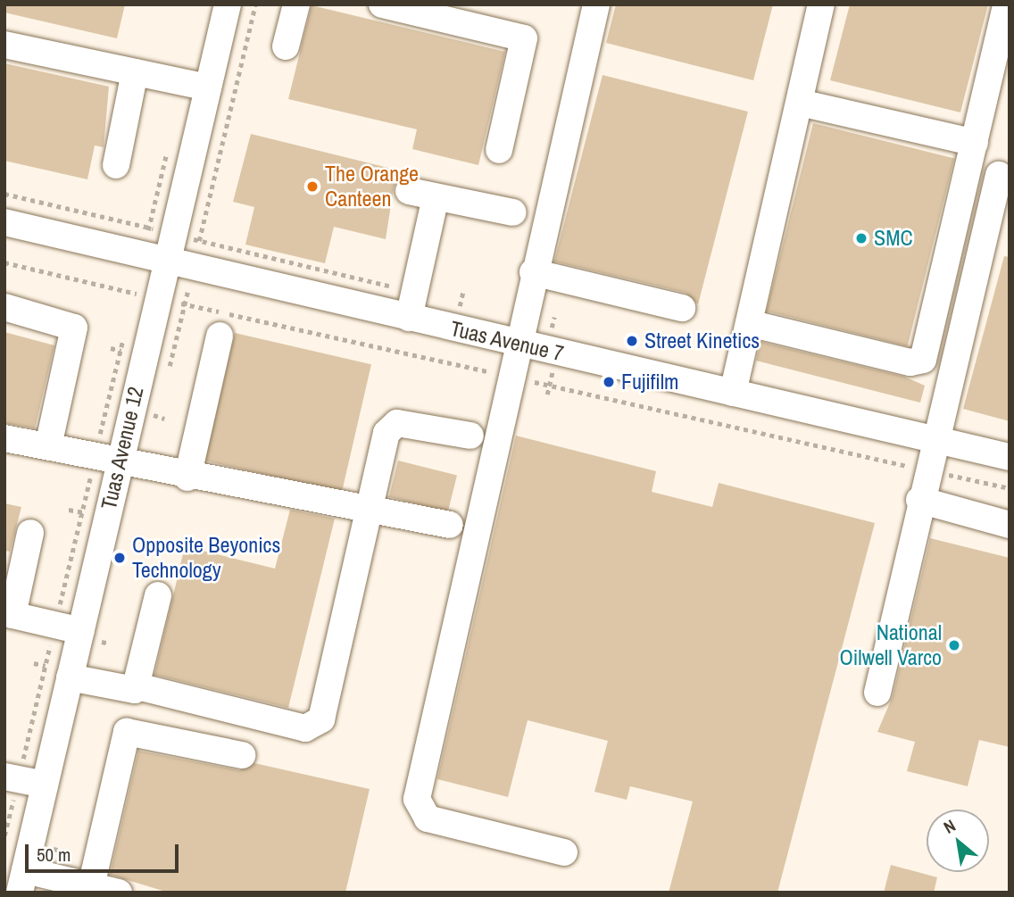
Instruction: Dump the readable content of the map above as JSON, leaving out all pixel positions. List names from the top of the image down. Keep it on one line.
{"streets":{"street":["Tuas Avenue 7","Tuas Avenue 12"]},"crossings":[["Tuas Avenue 7","Tuas Avenue 12"]],"places":["The Orange Canteen","SMC","Street Kinetics","Fujifilm","Opposite Beyonics Technology","National Oilwell Varco"],"scale_bar":"50 m","north":"top left"}
